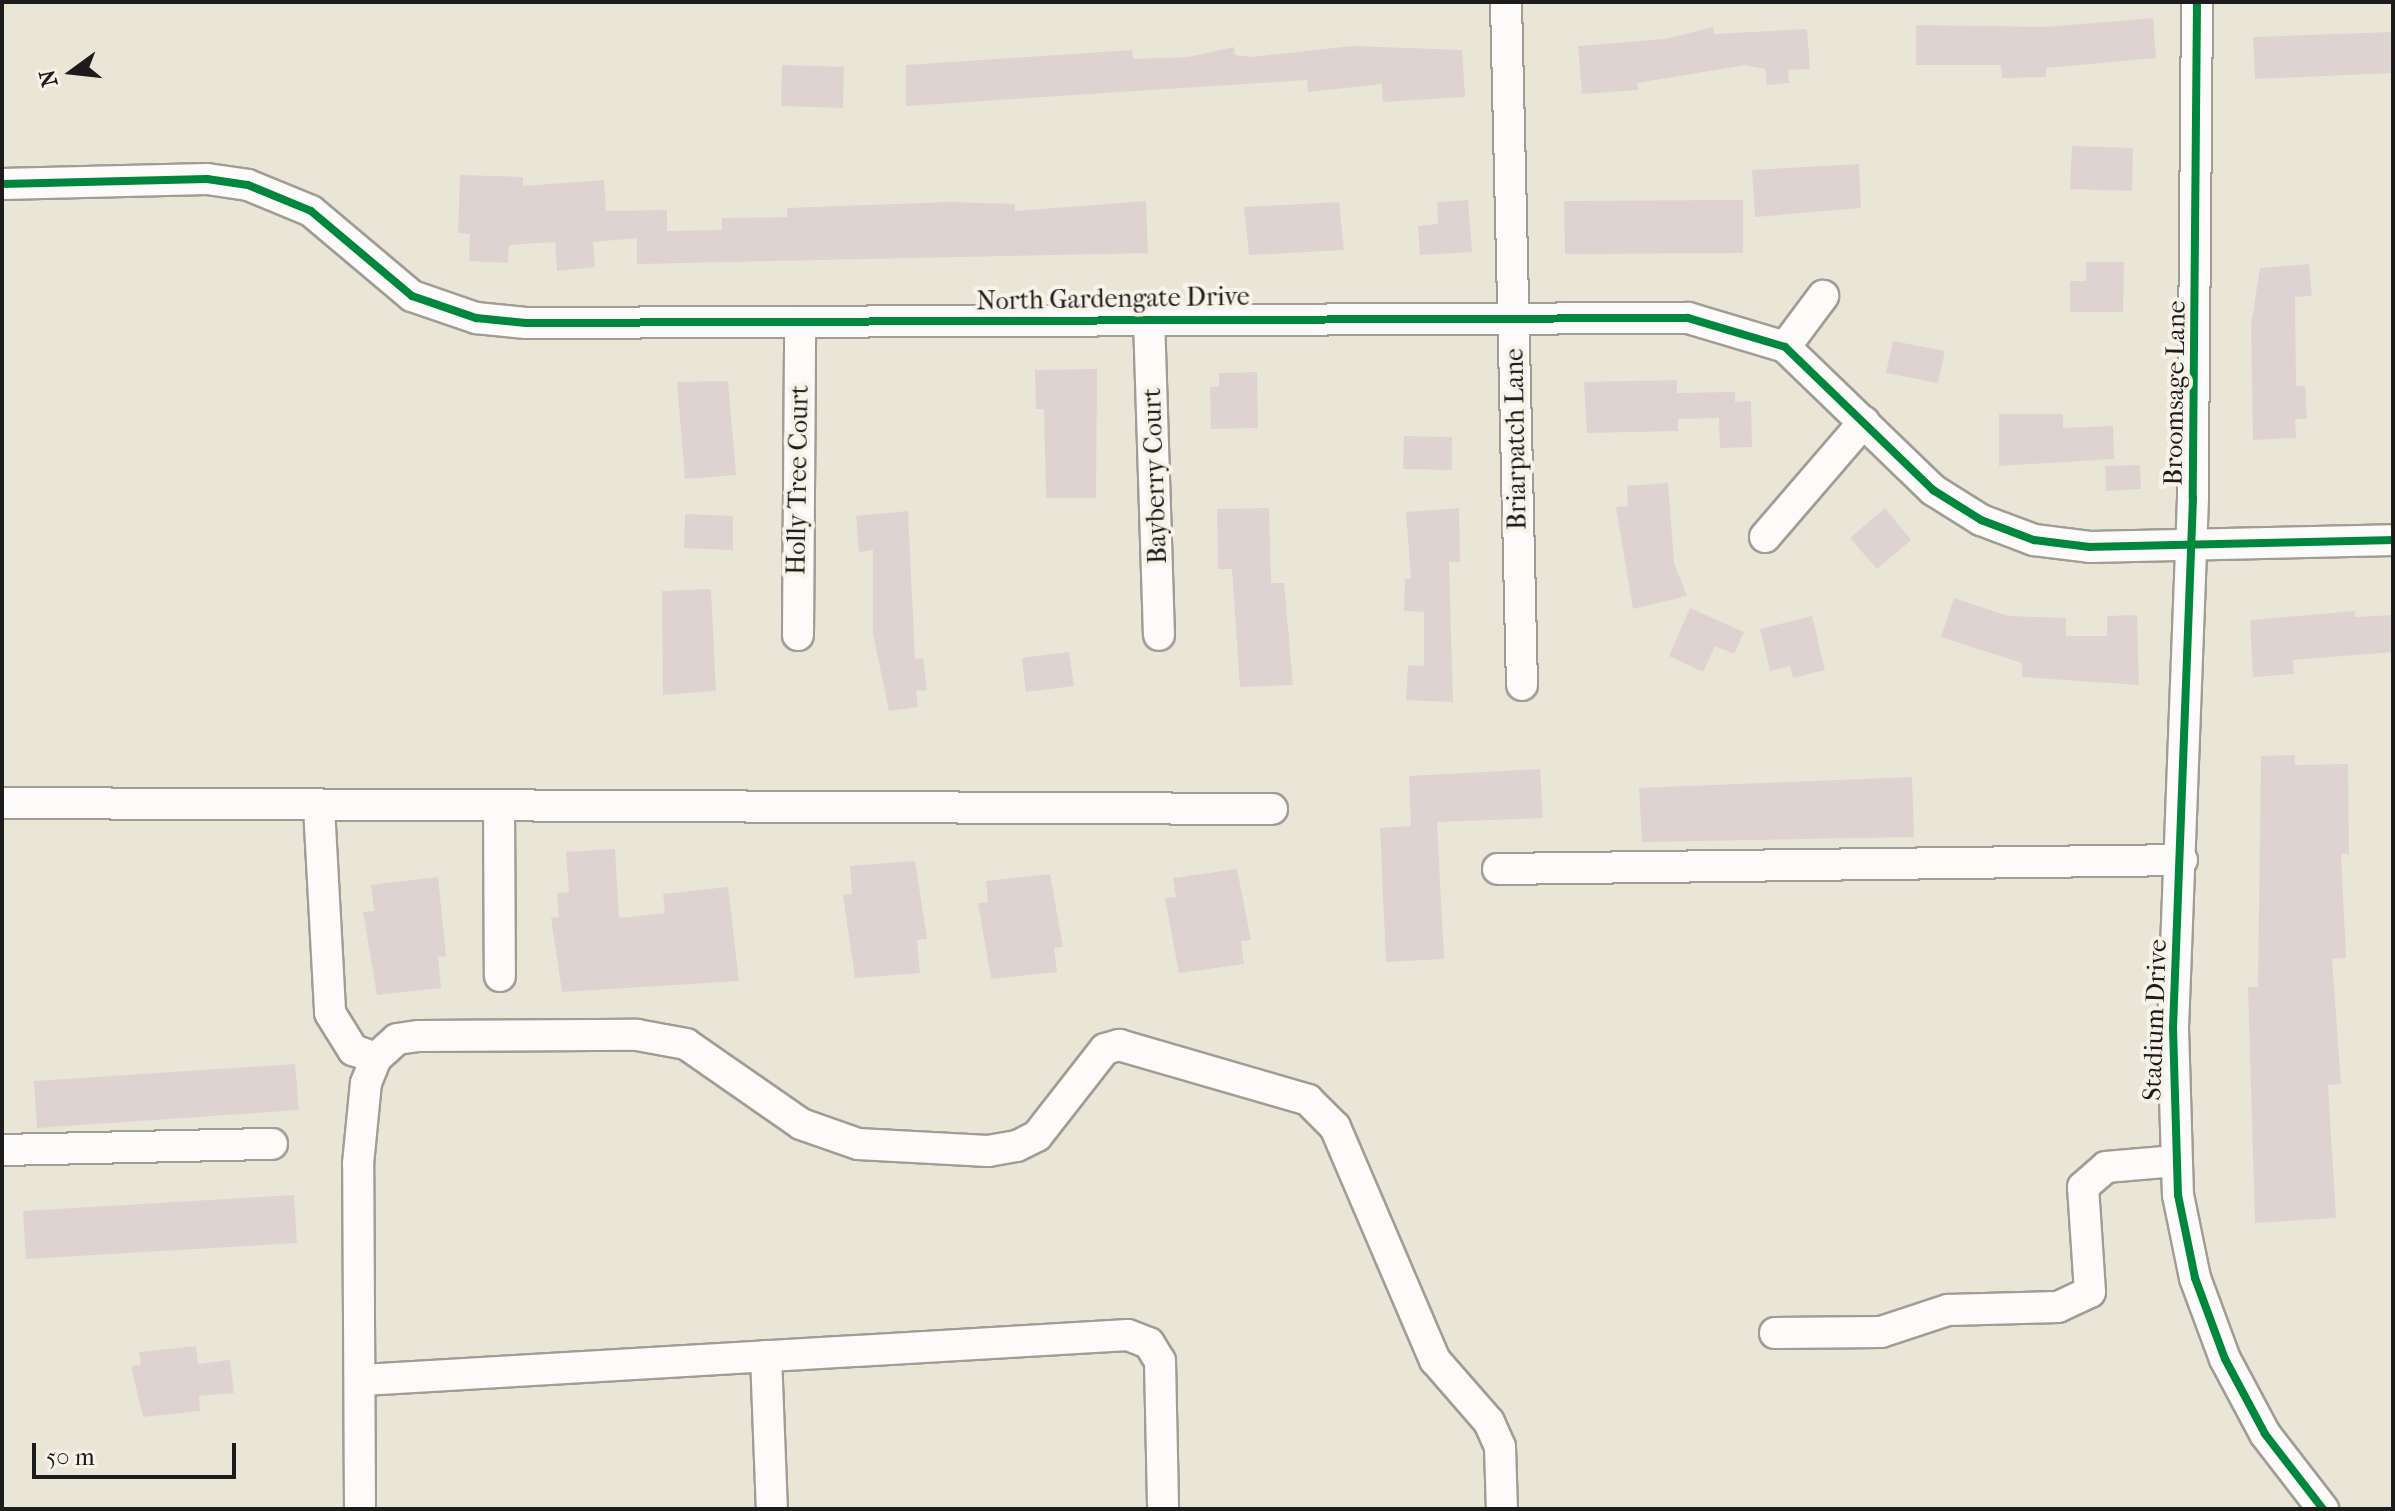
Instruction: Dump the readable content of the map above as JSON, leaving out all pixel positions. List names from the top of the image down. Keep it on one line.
{"streets":{"street":["North Gardengate Drive","Broomsage Lane","Briarpatch Lane","Bayberry Court","Holly Tree Court","Stadium Drive"]},"crossings":[["North Gardengate Drive","Broomsage Lane"],["North Gardengate Drive","Briarpatch Lane"],["North Gardengate Drive","Bayberry Court"],["North Gardengate Drive","Holly Tree Court"],["North Gardengate Drive","Stadium Drive"],["Broomsage Lane","Stadium Drive"]],"scale_bar":"50 m","north":"left"}
